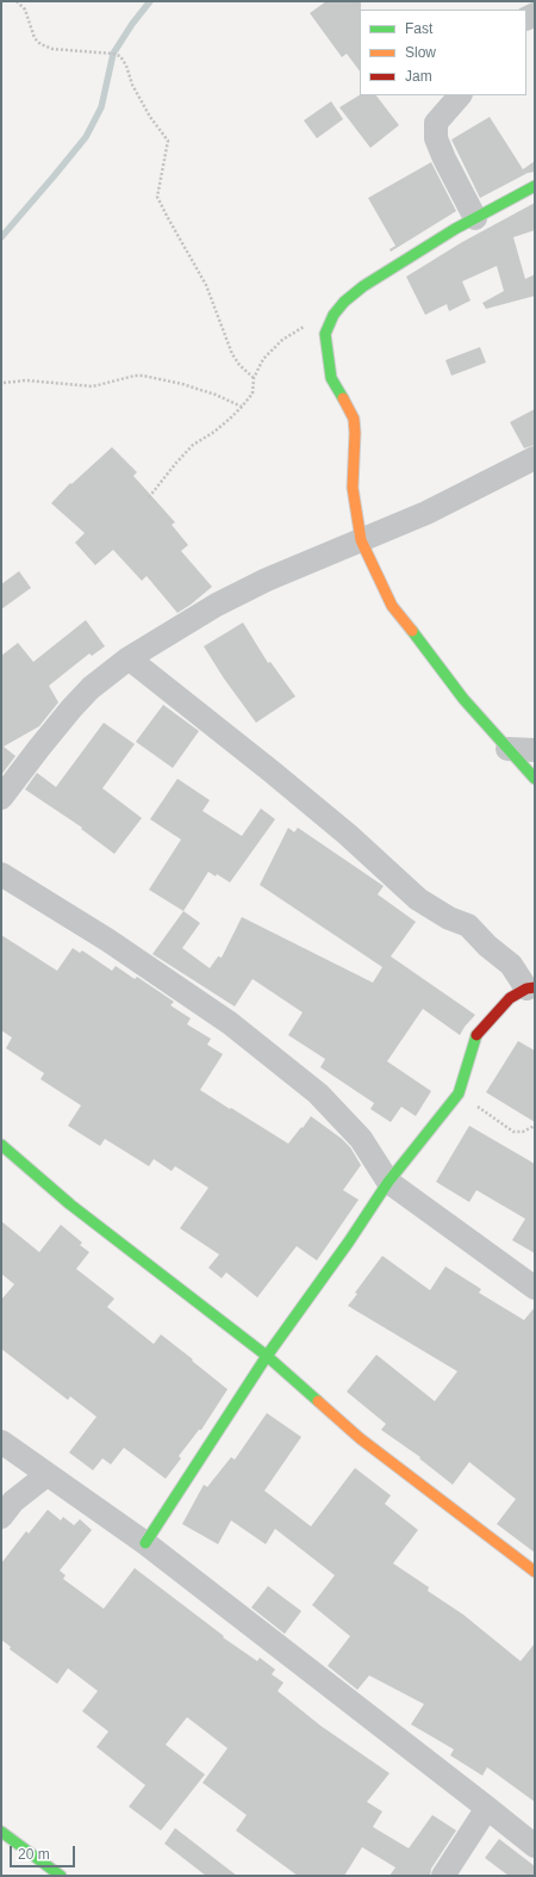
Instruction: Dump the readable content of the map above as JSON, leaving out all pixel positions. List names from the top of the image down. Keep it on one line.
{"legend":["Fast","Slow","Jam"],"scale_bar":"20 m"}
